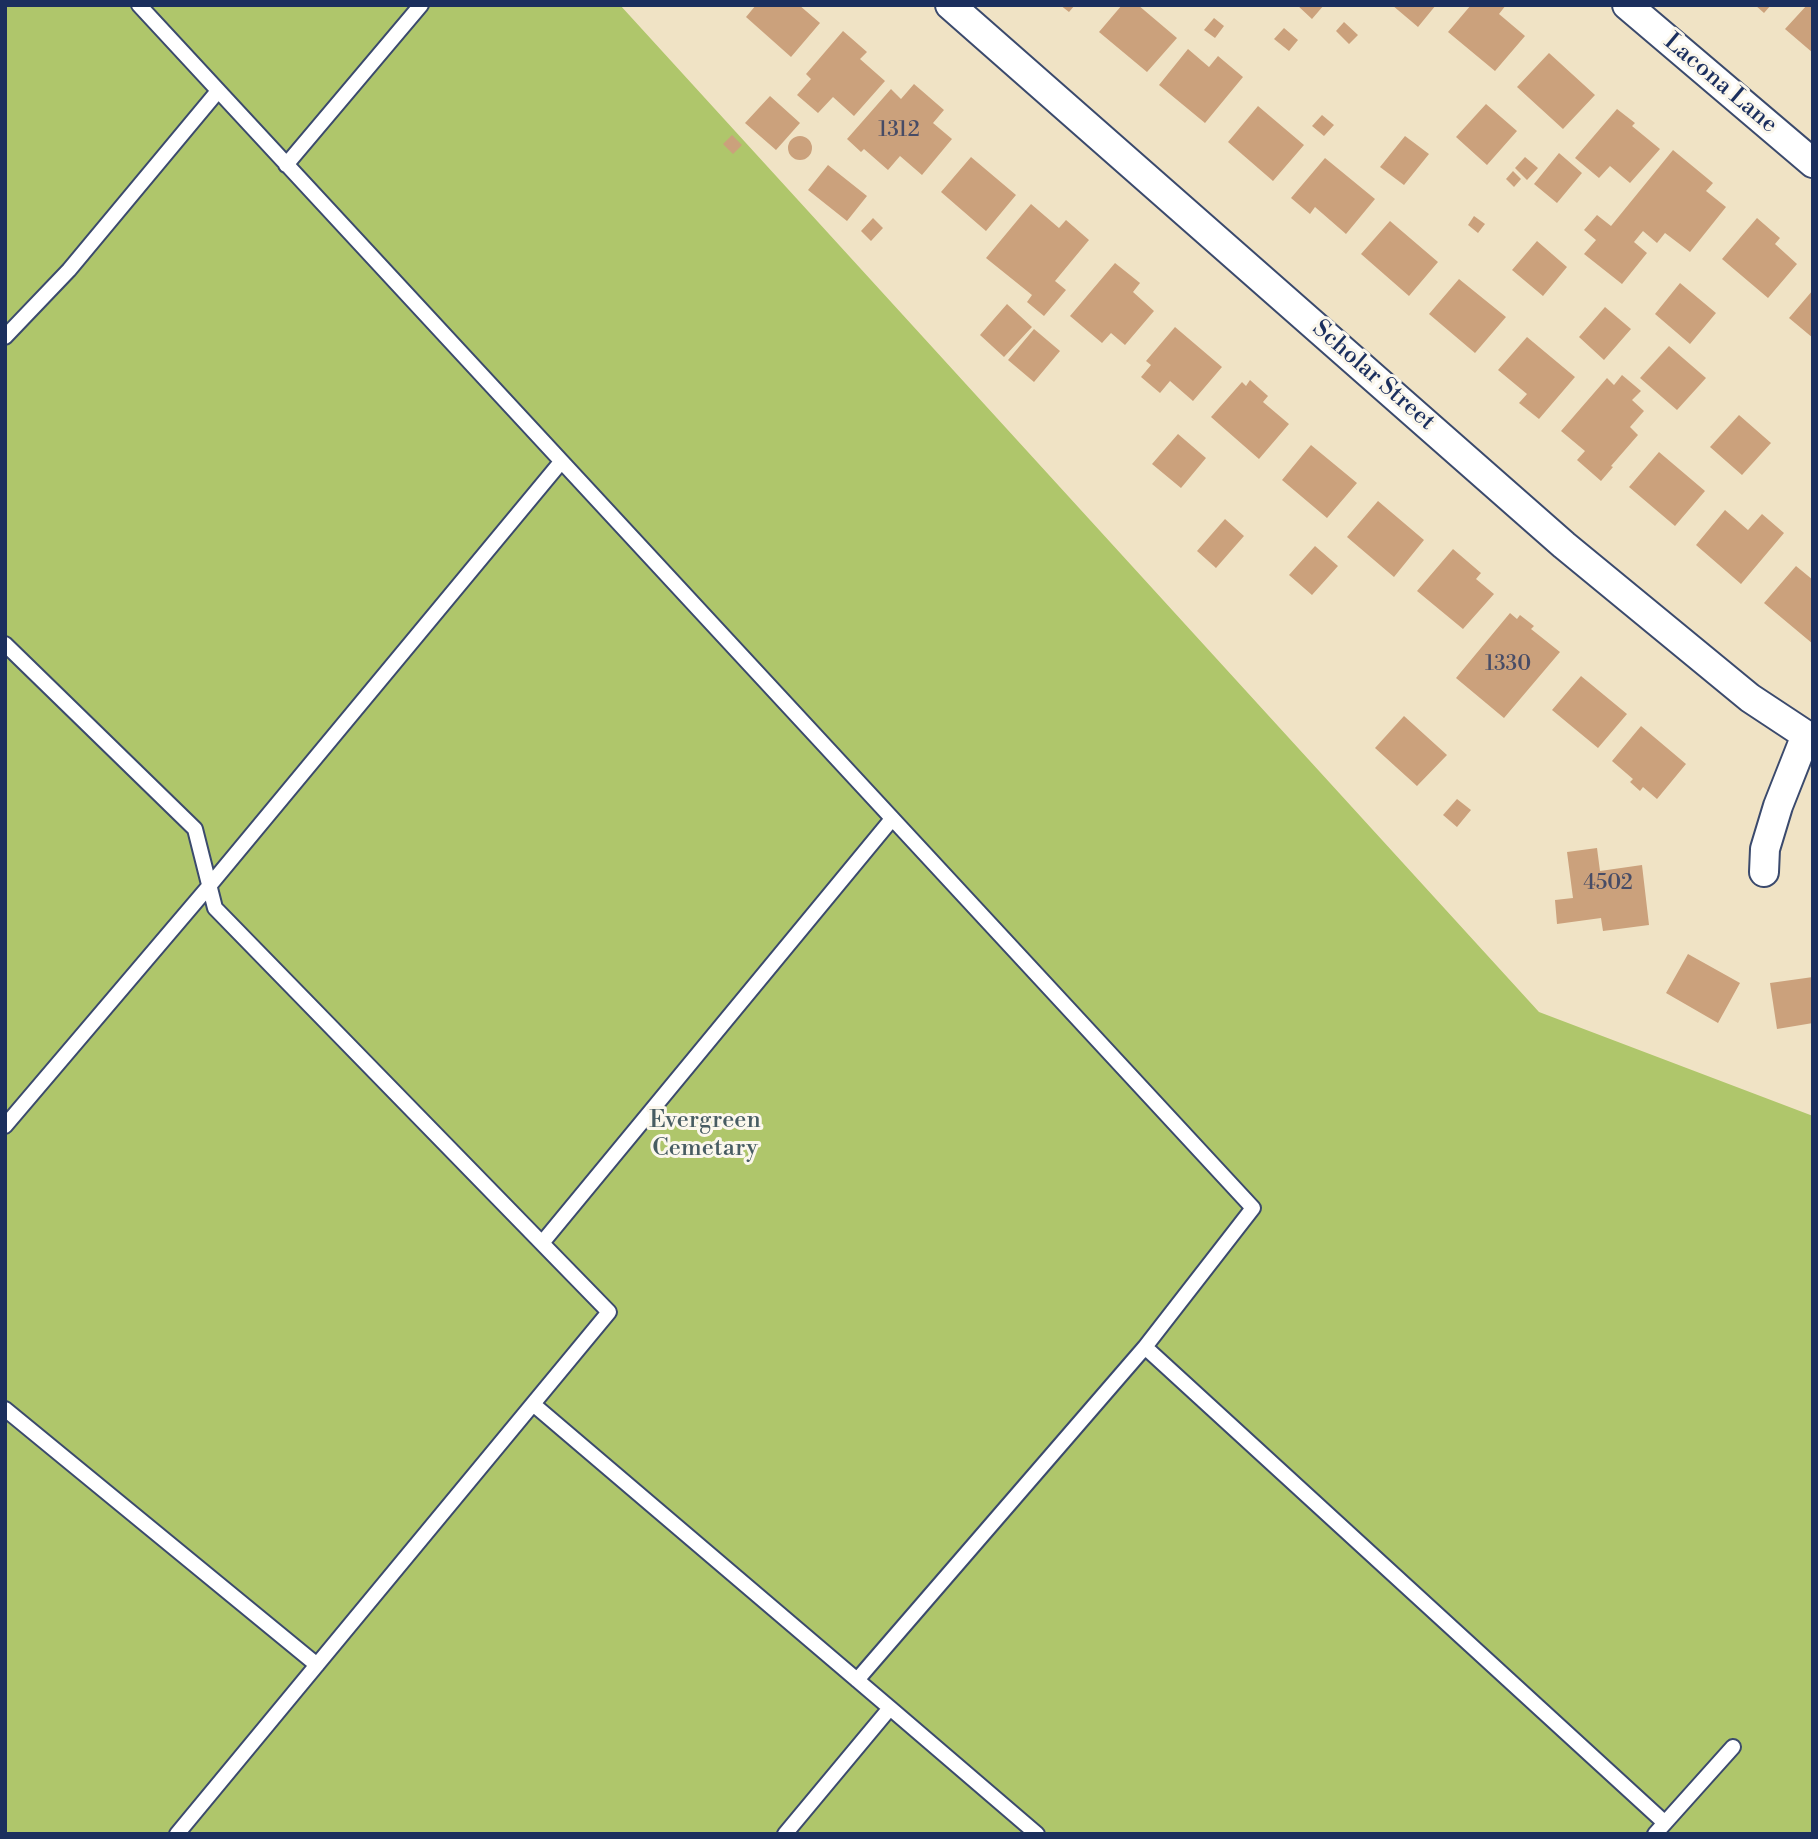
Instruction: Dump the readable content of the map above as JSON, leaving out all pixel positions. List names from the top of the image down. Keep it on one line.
{"streets":{"street":["Lacona Lane","Scholar Street"]},"parks":["Evergreen Cemetary"],"house_numbers":["1312","1330","4502"]}
